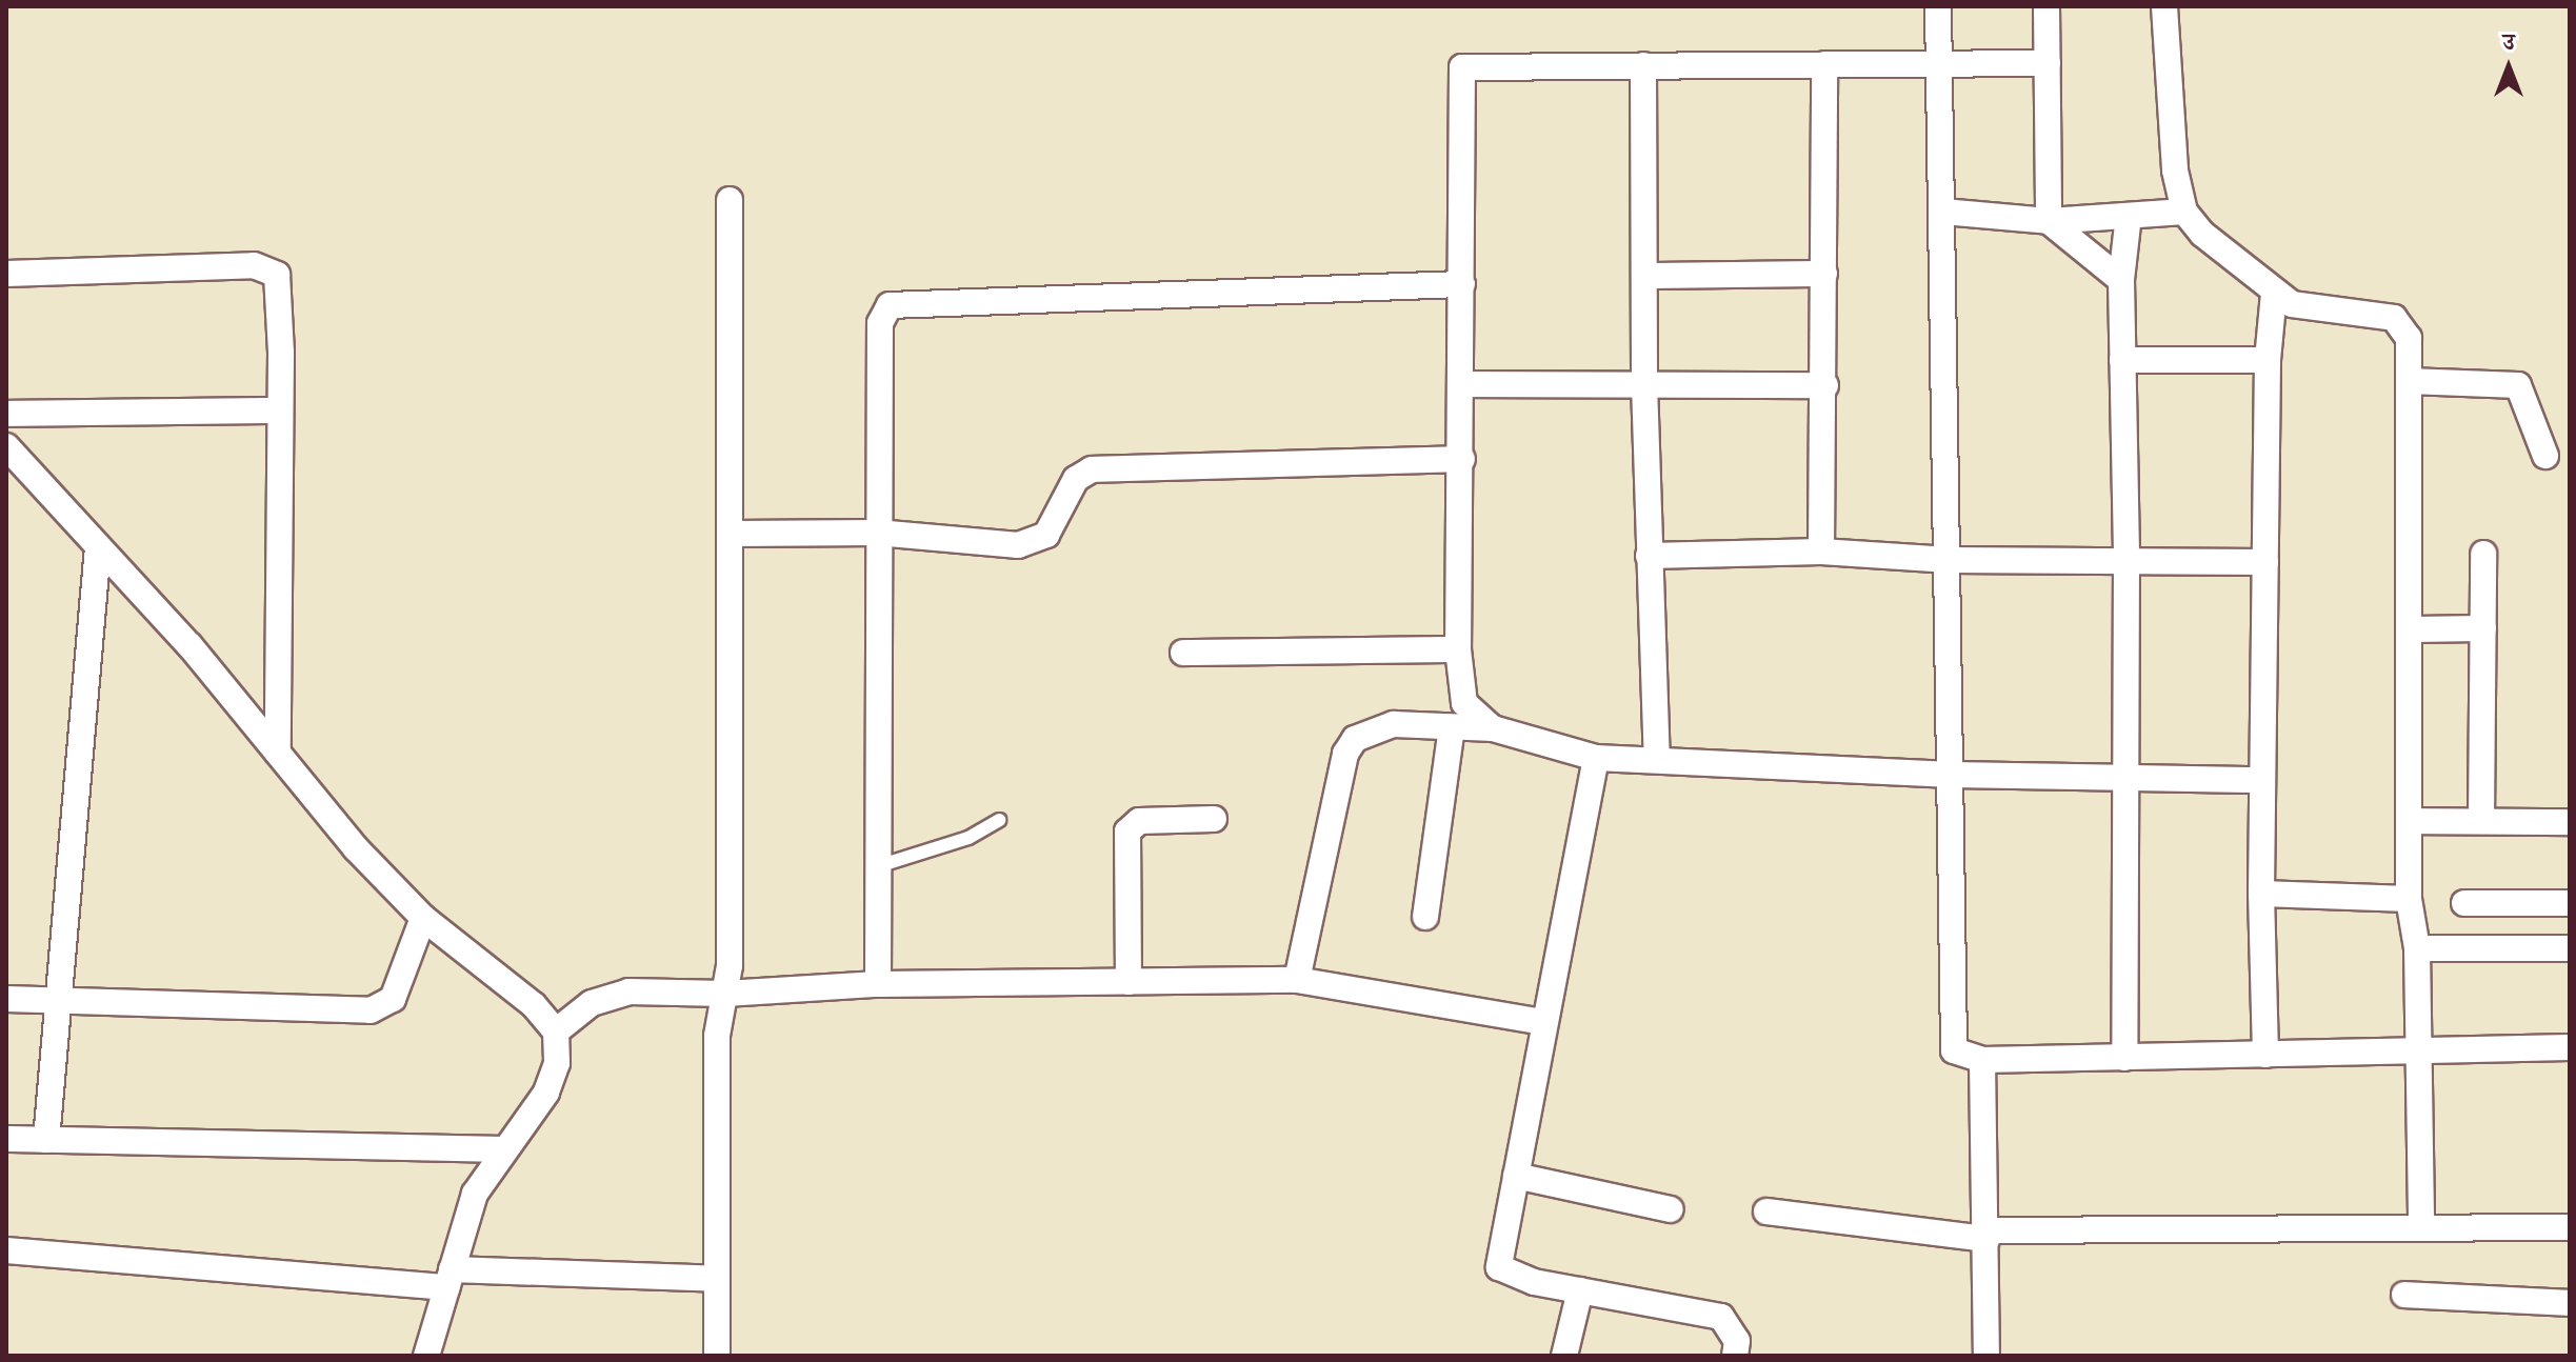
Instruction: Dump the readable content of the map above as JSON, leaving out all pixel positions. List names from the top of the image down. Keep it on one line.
{"north":"top"}
